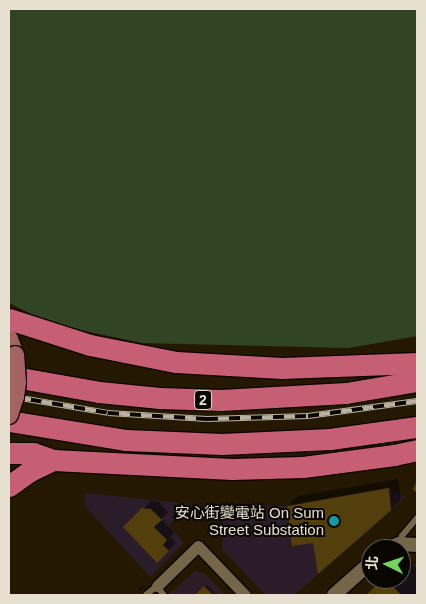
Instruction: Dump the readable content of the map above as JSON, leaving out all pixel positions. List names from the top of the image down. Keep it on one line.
{"streets":{"highway":["2"]},"places":["安心街變電站 On Sum Street Substation"],"north":"left"}
